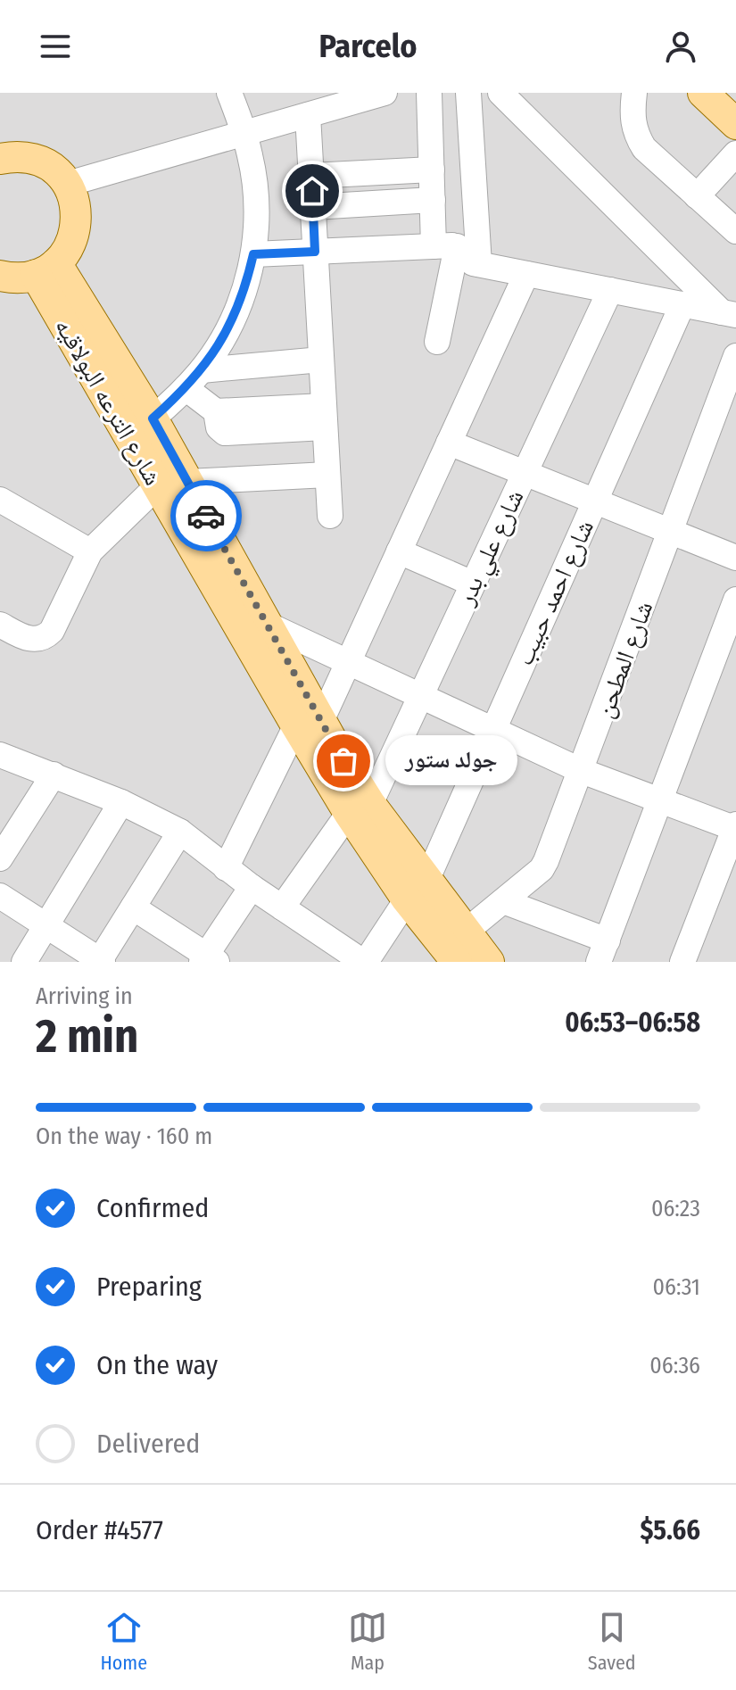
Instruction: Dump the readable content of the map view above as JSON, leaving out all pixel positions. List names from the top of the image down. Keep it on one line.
{"streets":{"main road":["شارع الترعه البولاقيه"],"street":["شارع علي بدر","شارع احمد حبيب","شارع المطحن"]},"crossings":[["شارع الترعه البولاقيه","شارع علي بدر"],["شارع الترعه البولاقيه","شارع احمد حبيب"],["شارع الترعه البولاقيه","شارع المطحن"]],"places":["جولد ستور"],"page":{"header":"Parcelo","bubble":"جولد ستور","heading":["2 min","Arriving in","06:53–06:58"],"panel":["Order #4577","$5.66"],"bar":"On the way · 160 m","list":[["Confirmed","06:23"],["Preparing","06:31"],["On the way","06:36"],"Delivered"],"tabs":["Home","Map","Saved"]}}
